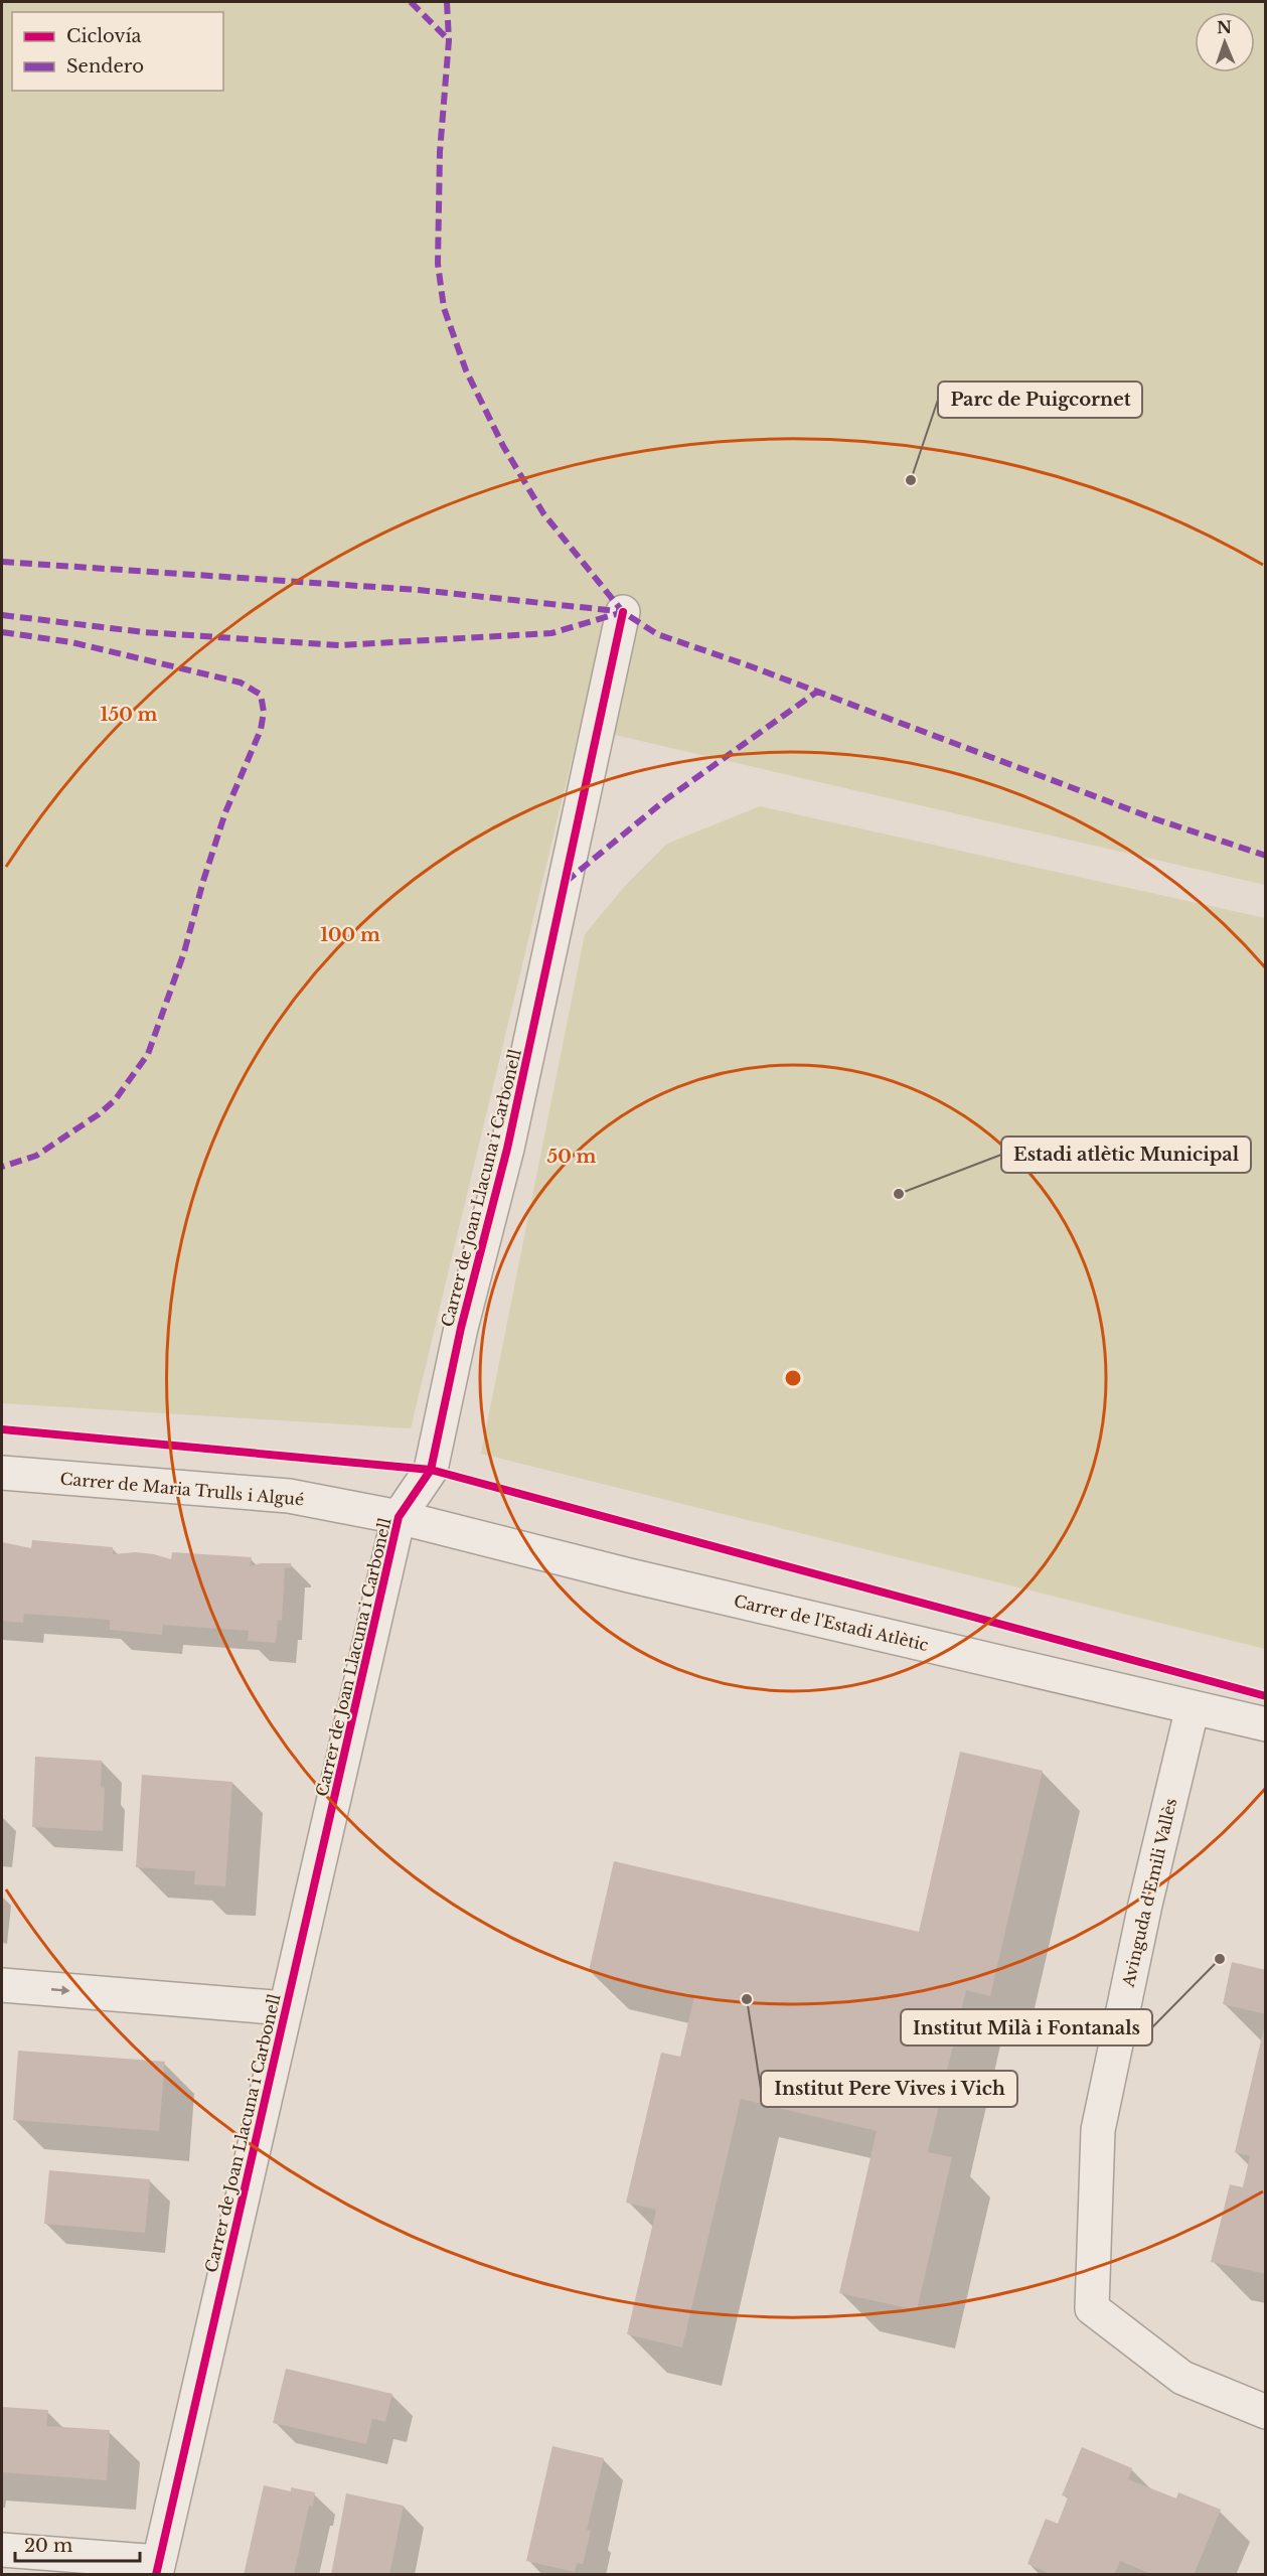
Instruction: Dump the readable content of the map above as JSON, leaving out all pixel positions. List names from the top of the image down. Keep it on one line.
{"streets":{"street":["Carrer de Joan Llacuna i Carbonell","Carrer de Maria Trulls i Algué","Carrer de l'Estadi Atlètic","Avinguda d'Emili Vallès"]},"crossings":[["Carrer de Joan Llacuna i Carbonell","Carrer de Maria Trulls i Algué"],["Carrer de Joan Llacuna i Carbonell","Carrer de l'Estadi Atlètic"],["Carrer de Maria Trulls i Algué","Carrer de l'Estadi Atlètic"],["Carrer de l'Estadi Atlètic","Avinguda d'Emili Vallès"]],"places":["Parc de Puigcornet","Estadi atlètic Municipal","Institut Milà i Fontanals","Institut Pere Vives i Vich"],"legend":["Ciclovía","Sendero"],"scale_bar":"20 m","north":"top","rings":["150 m","100 m","50 m"]}
